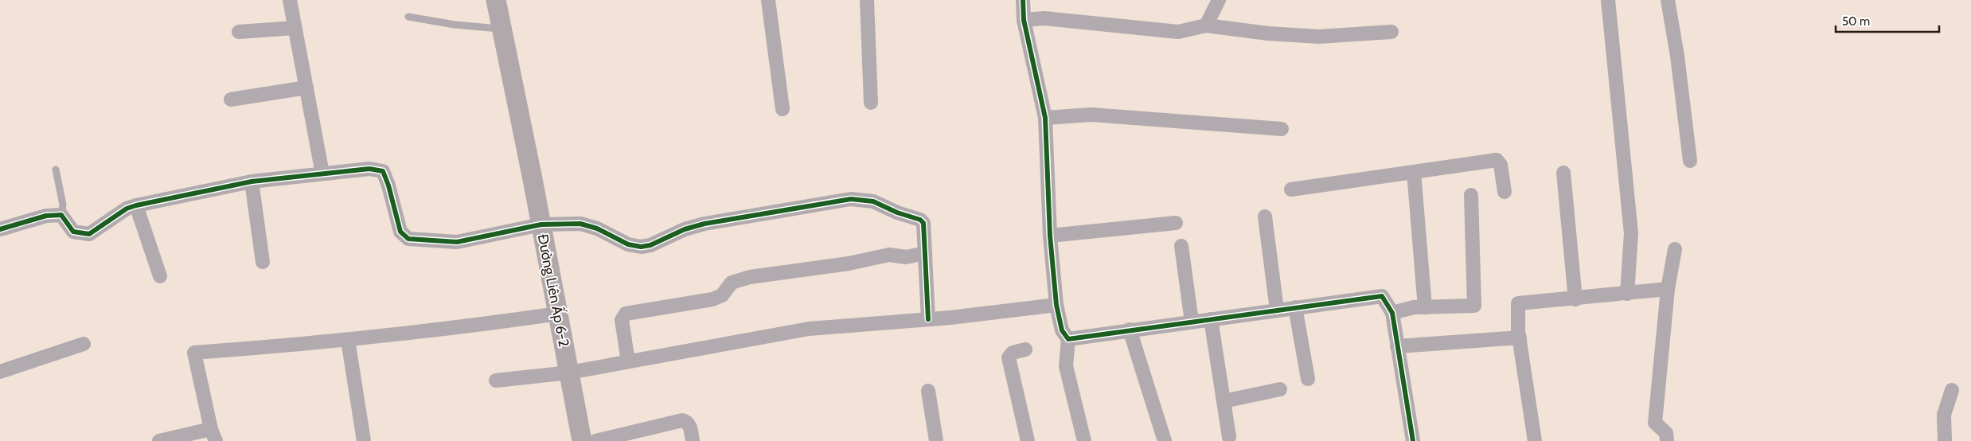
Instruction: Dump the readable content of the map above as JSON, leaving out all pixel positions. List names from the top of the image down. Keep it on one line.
{"streets":{"street":["Đường Liên Ấp 6-2"]},"scale_bar":"50 m"}
